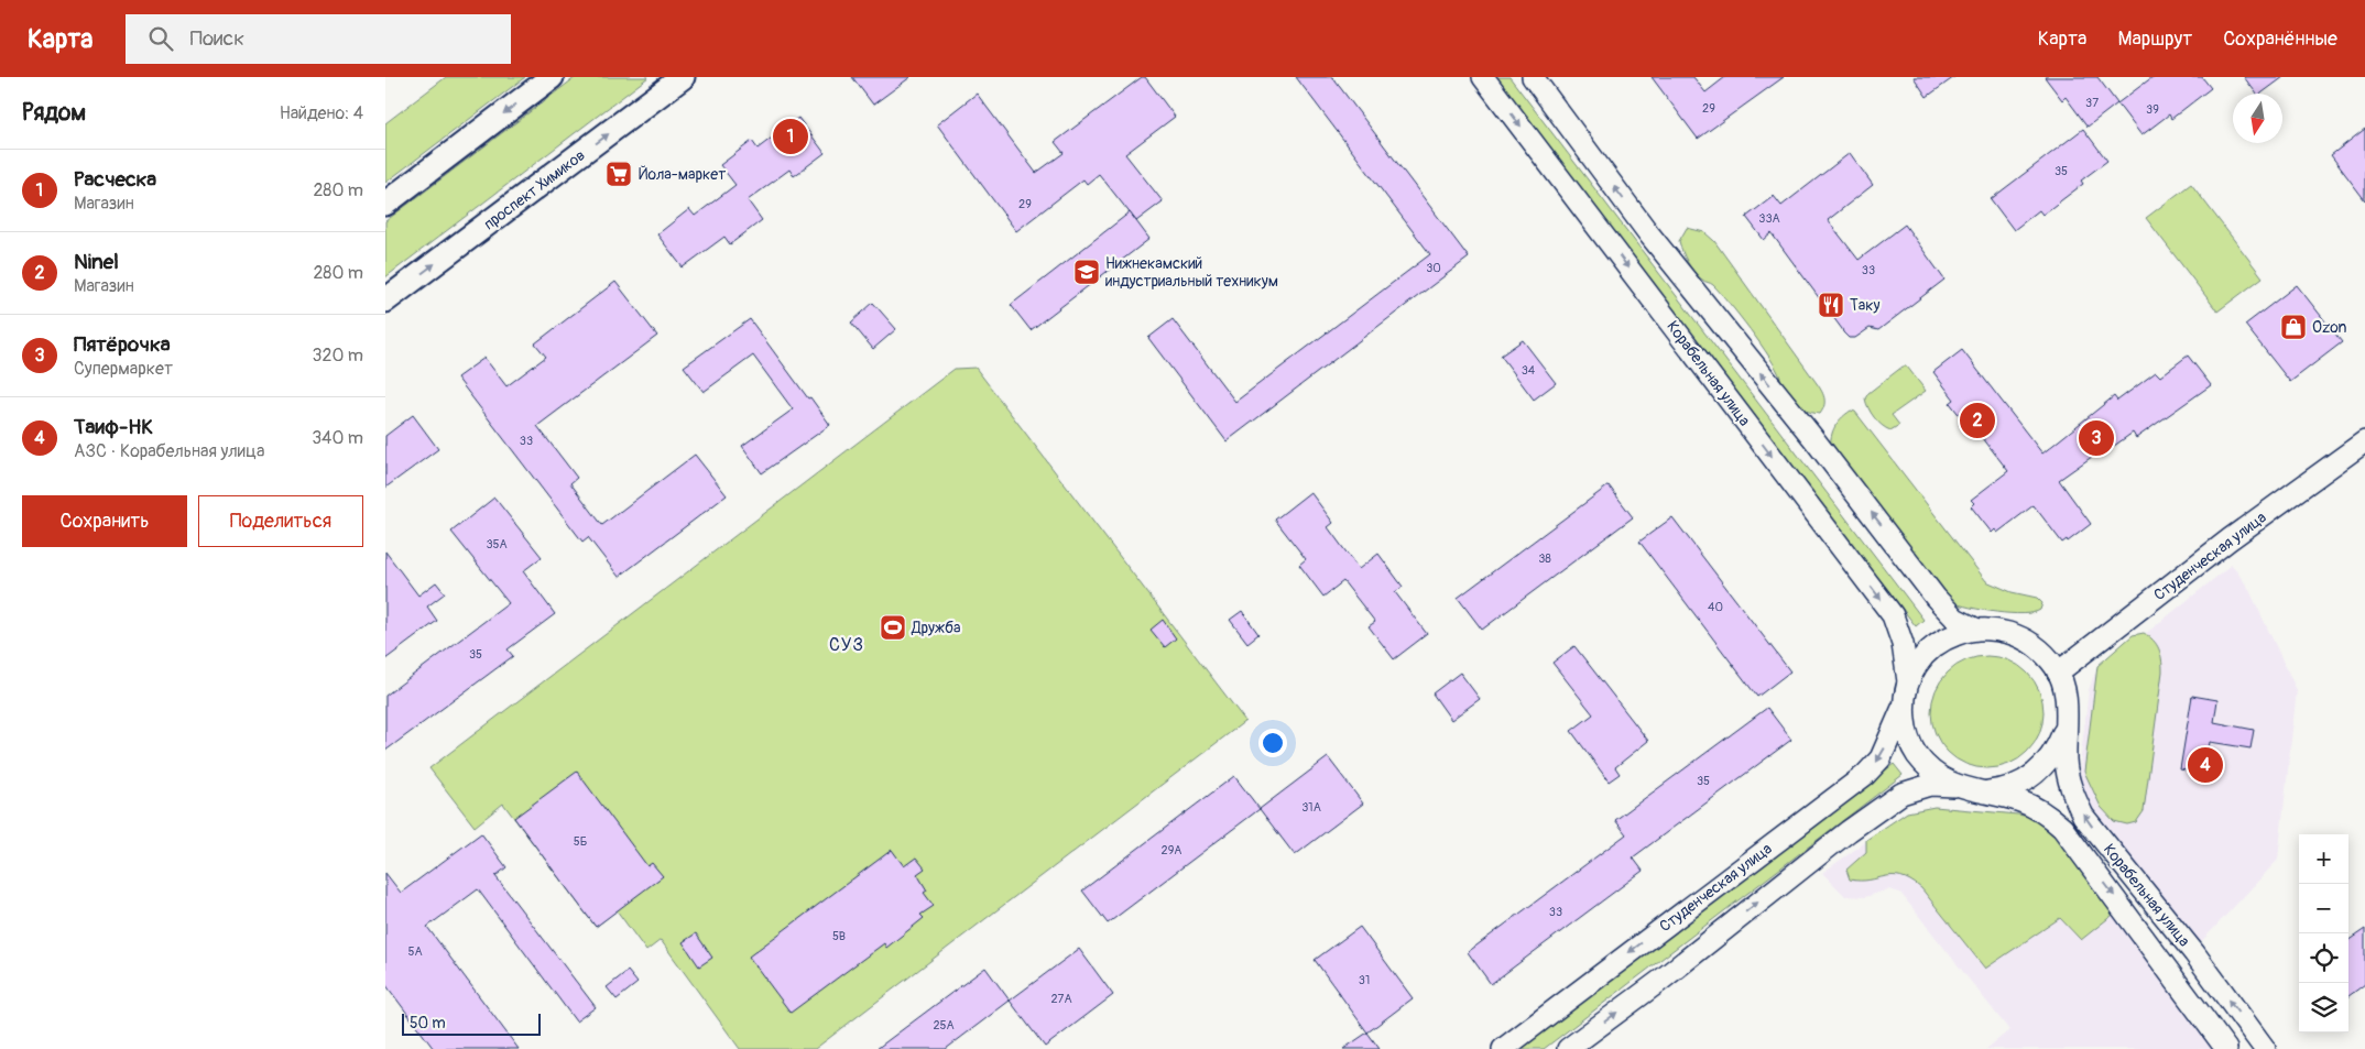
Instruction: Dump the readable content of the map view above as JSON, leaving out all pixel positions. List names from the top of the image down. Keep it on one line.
{"streets":{"main road":["проспект Химиков","Корабельная улица","Студенческая улица"]},"crossings":[["Корабельная улица","Студенческая улица"]],"districts":["СУЗ"],"places":{"supermarket":["Йола-маркет"],"school or university":["Нижнекамский индустриальный техникум"],"restaurant":["Таку"],"shop":["Ozon"],"sports":["Дружба"]},"house_numbers":["37","29","39","35","29","33А","30","33","34","33","35А","38","40","35","35","31А","5Б","29А","33","5В","5А","31","27А","25А"],"scale_bar":"50 m","north":"bottom","page":{"header":"Карта","search":"Поиск","nav":["Карта","Маршрут","Сохранённые"],"heading":["Рядом","Найдено: 4"],"pins":["1","2","3","4"],"list":[{"mark":"1","name":"Расческа","note":"Магазин","value":"280 m"},{"mark":"2","name":"Ninel","note":"Магазин","value":"280 m"},{"mark":"3","name":"Пятёрочка","note":"Супермаркет","value":"320 m"},{"mark":"4","name":"Таиф-НК","note":"АЗС · Корабельная улица","value":"340 m"}],"buttons":["Сохранить","Поделиться"],"map_buttons":["+","−"],"scale":"50 m"}}
